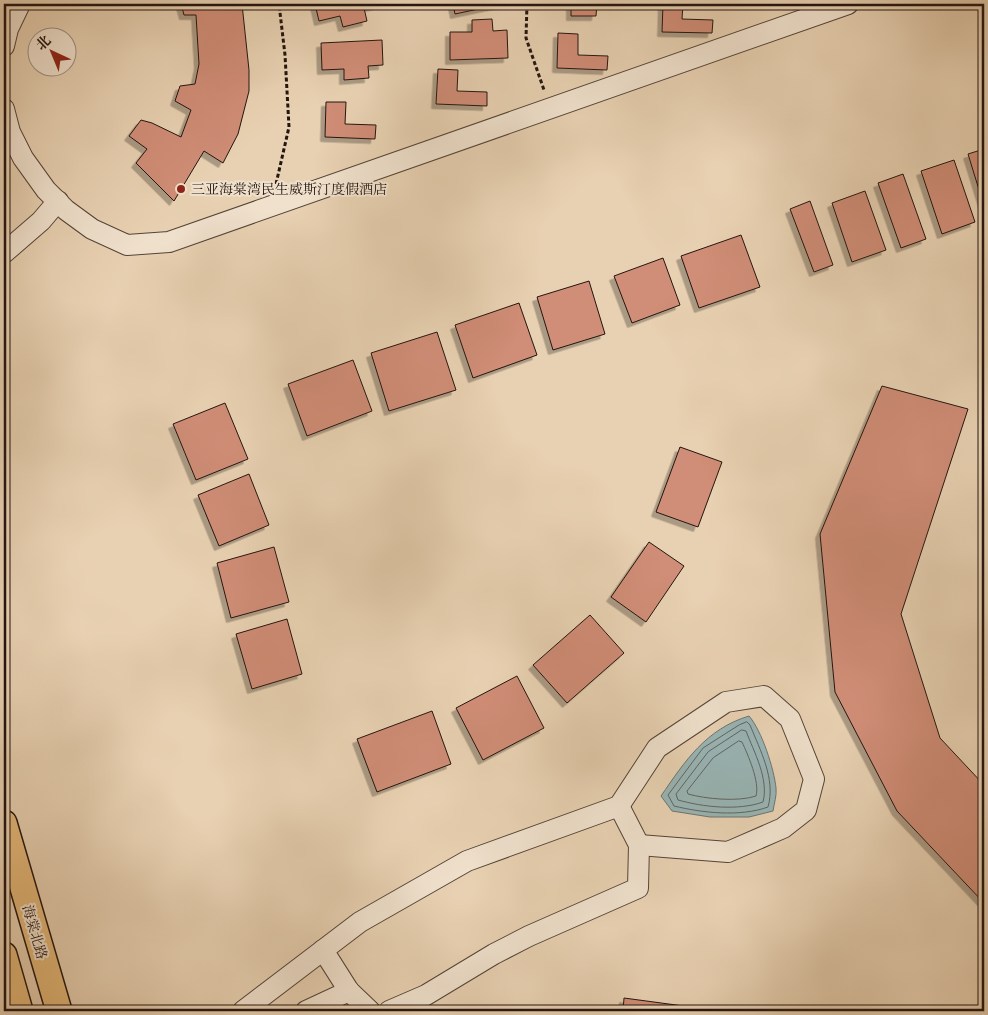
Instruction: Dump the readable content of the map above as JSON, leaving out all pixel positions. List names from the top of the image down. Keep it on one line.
{"streets":{"main road":["海棠北路"]},"places":["三亚海棠湾民生威斯汀度假酒店"],"north":"top left"}
